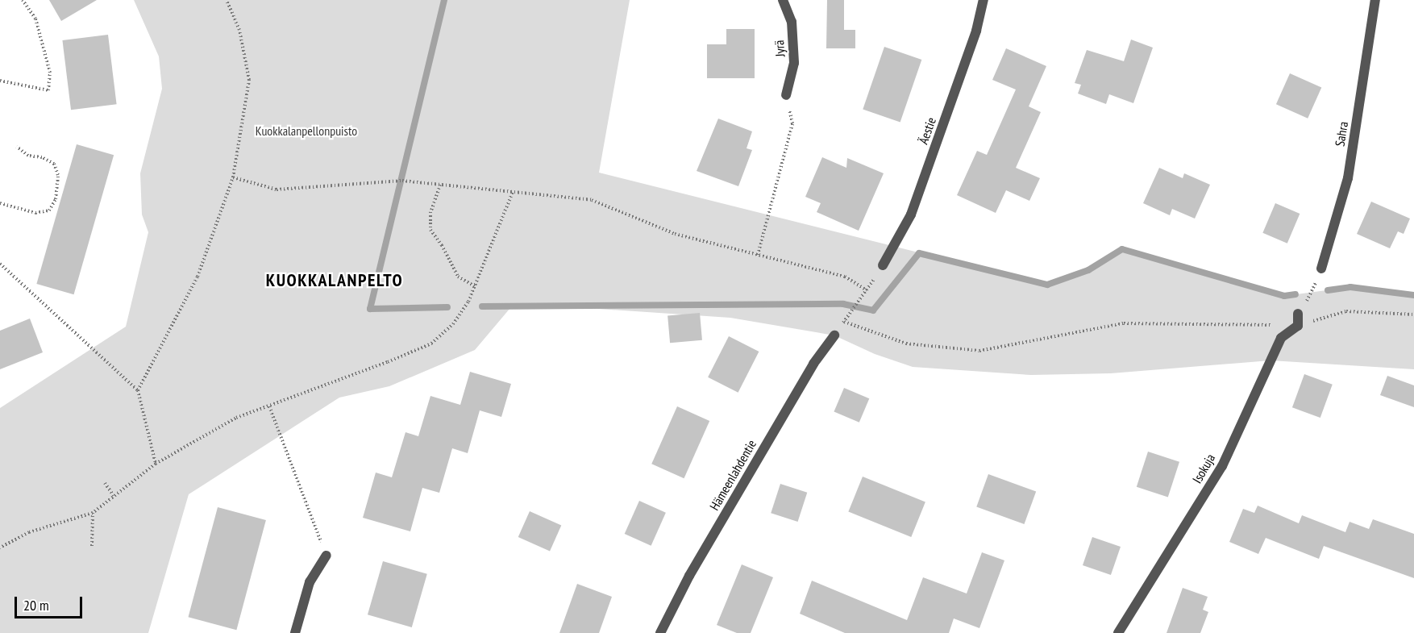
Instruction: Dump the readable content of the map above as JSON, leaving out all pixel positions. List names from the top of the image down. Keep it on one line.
{"streets":{"street":["Jyrä","Äestie","Sahra","Isokuja","Hämeenlahdentie"]},"districts":["KUOKKALANPELTO"],"parks":["Kuokkalanpellonpuisto"],"scale_bar":"20 m"}
